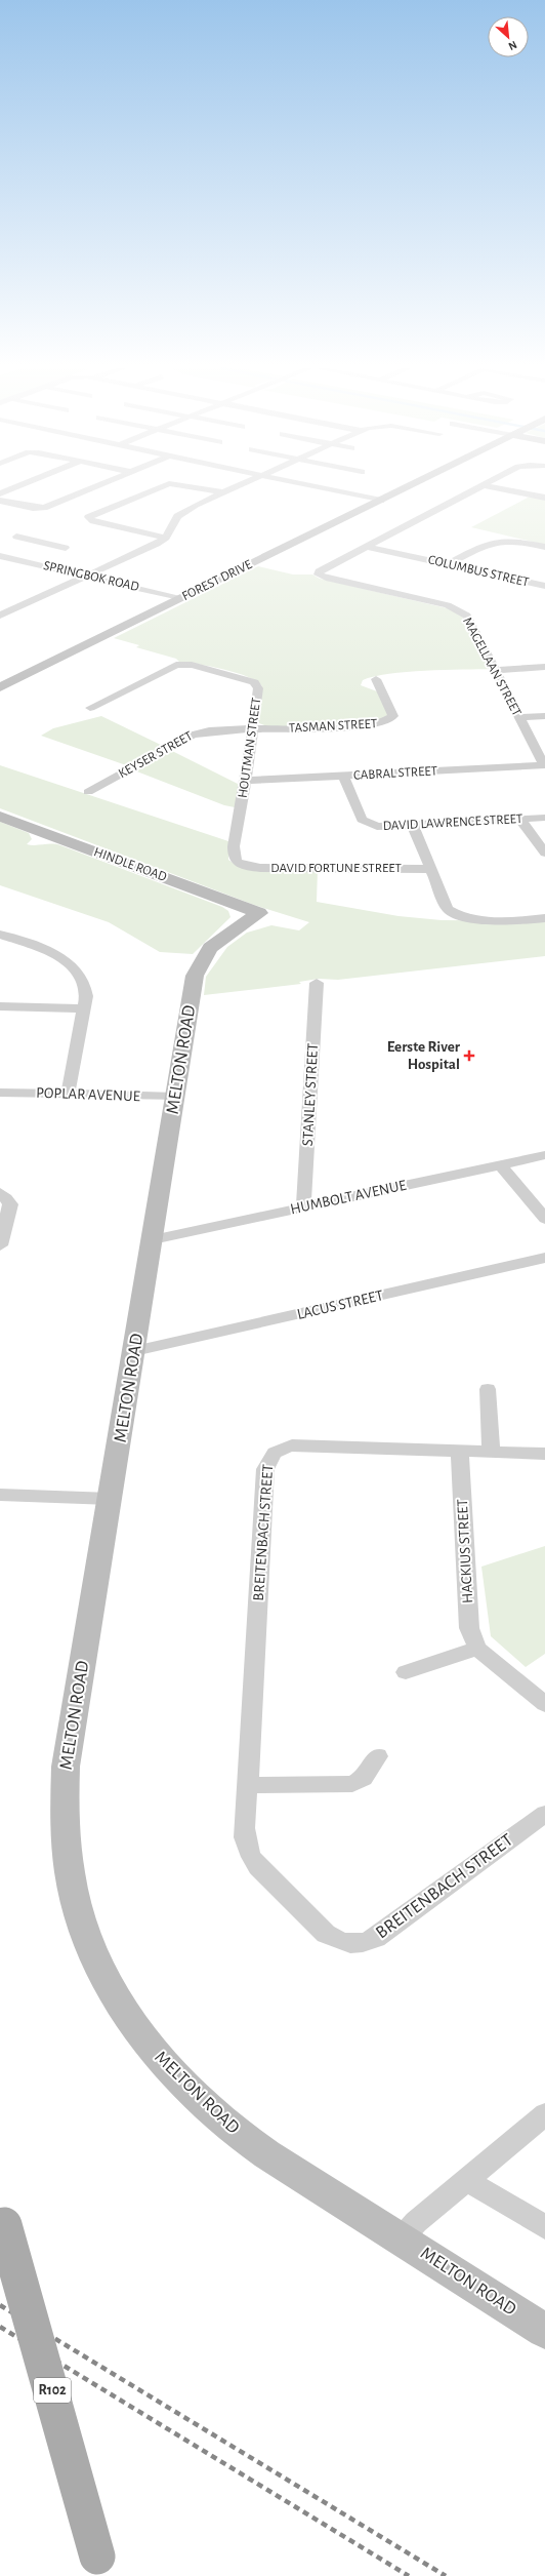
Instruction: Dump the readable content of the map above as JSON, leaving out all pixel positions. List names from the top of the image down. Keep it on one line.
{"streets":{"main road":["R102"],"street":["COLUMBUS STREET","SPRINGBOK ROAD","FOREST DRIVE","MAGELLAAN STREET","TASMAN STREET","HOUTMAN STREET","KEYSER STREET","CABRAL STREET","DAVID LAWRENCE STREET","HINDLE ROAD","DAVID FORTUNE STREET","MELTON ROAD","POPLAR AVENUE","STANLEY STREET","HUMBOLT AVENUE","LACUS STREET","BREITENBACH STREET","HACKIUS STREET"]},"crossings":[["COLUMBUS STREET","MAGELLAAN STREET"],["SPRINGBOK ROAD","FOREST DRIVE"],["MAGELLAAN STREET","CABRAL STREET"],["TASMAN STREET","HOUTMAN STREET"],["TASMAN STREET","KEYSER STREET"],["HOUTMAN STREET","KEYSER STREET"],["HOUTMAN STREET","CABRAL STREET"],["HOUTMAN STREET","DAVID FORTUNE STREET"],["CABRAL STREET","DAVID LAWRENCE STREET"],["HINDLE ROAD","MELTON ROAD"],["MELTON ROAD","POPLAR AVENUE"],["MELTON ROAD","HUMBOLT AVENUE"],["MELTON ROAD","LACUS STREET"],["STANLEY STREET","HUMBOLT AVENUE"],["BREITENBACH STREET","HACKIUS STREET"]],"places":{"health":["Eerste River Hospital"]},"north":"bottom right"}
